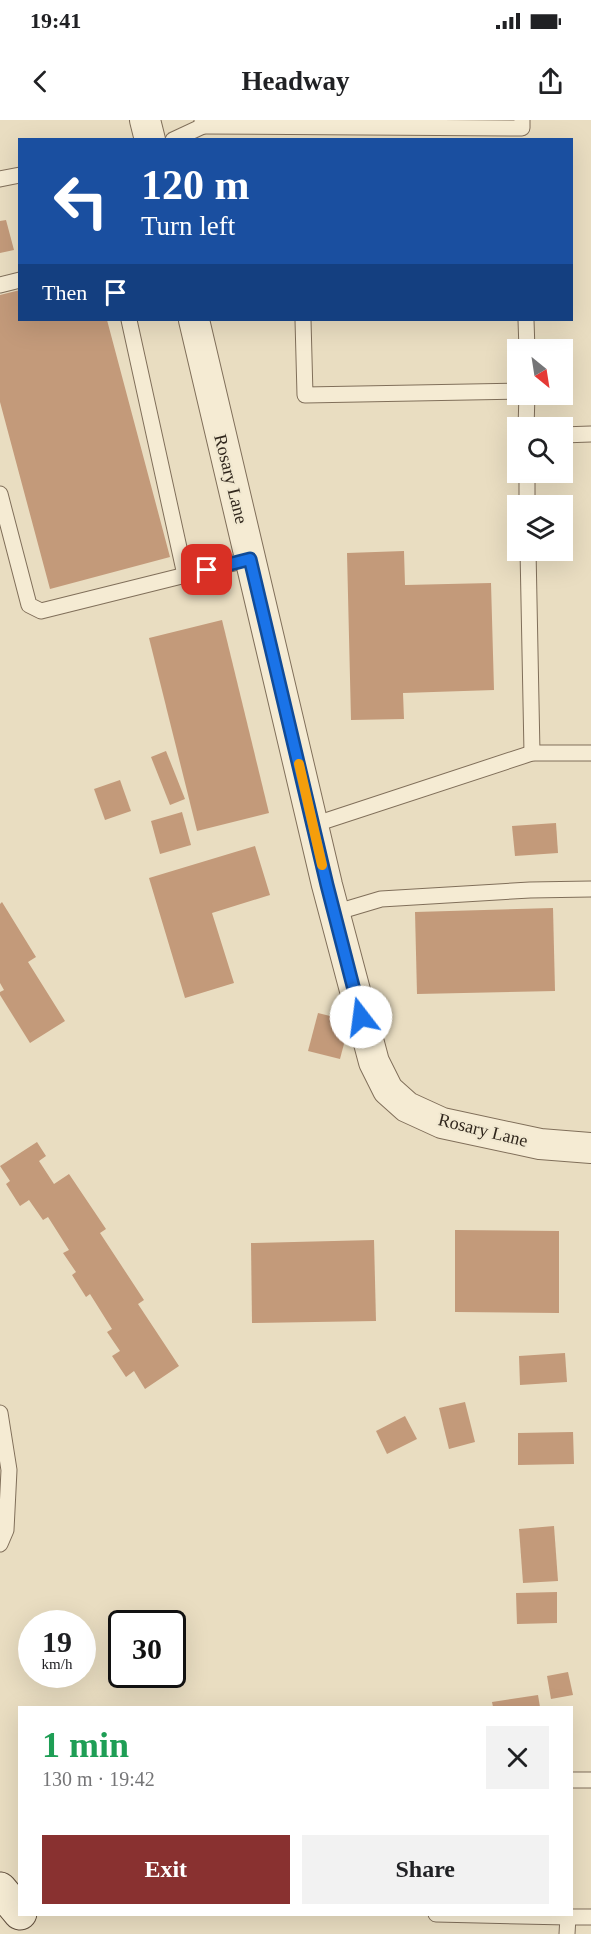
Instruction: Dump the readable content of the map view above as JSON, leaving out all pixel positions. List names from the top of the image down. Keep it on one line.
{"streets":{"street":["Rosary Lane"]},"north":"bottom right","page":{"status":"19:41","header":"Headway","turn":["120 m","Turn left"],"then":"Then","speed":"19 km/h","limit":"30","heading":["1 min","130 m · 19:42"],"buttons":["Exit","Share"]}}
